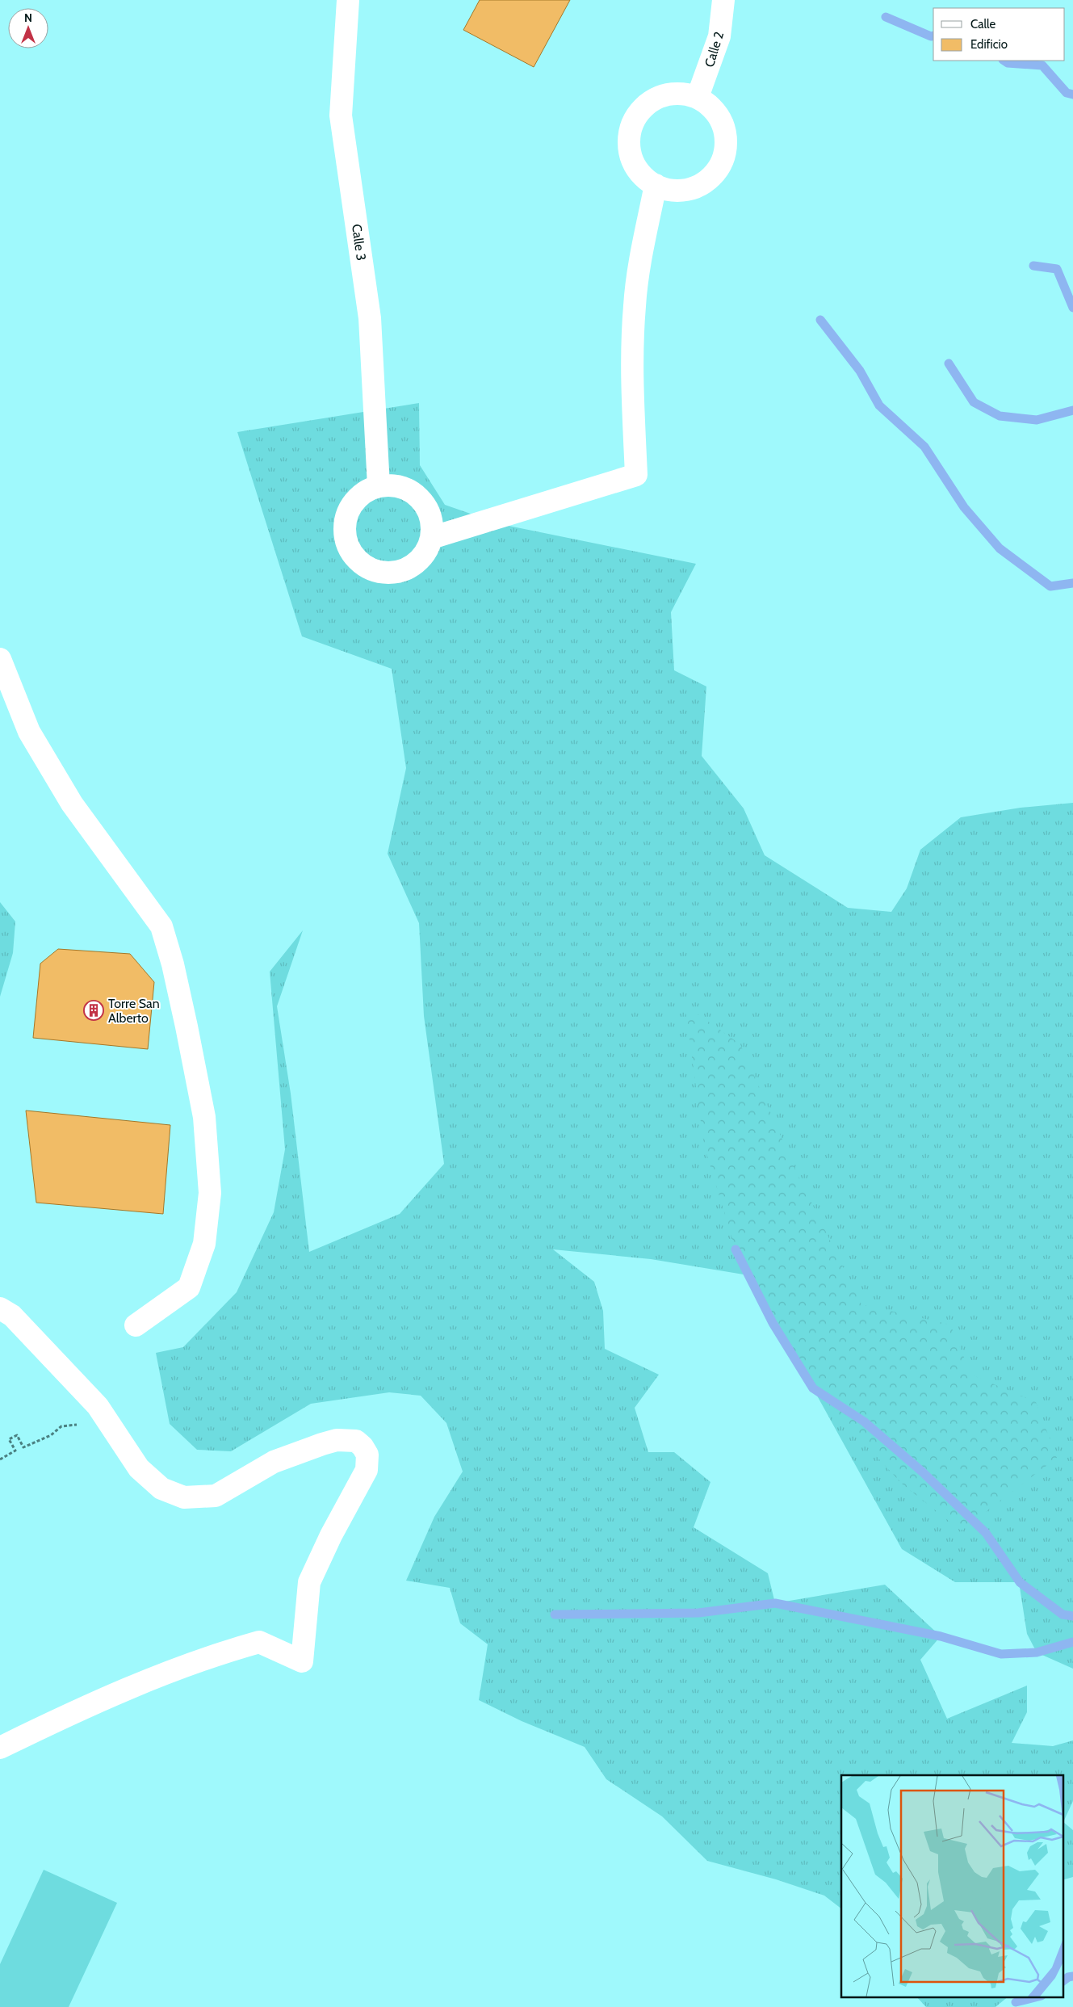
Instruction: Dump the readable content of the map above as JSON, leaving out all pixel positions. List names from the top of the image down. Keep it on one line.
{"streets":{"street":["Calle 2","Calle 3"]},"places":{"building":["Torre San Alberto"]},"legend":["Calle","Edificio"],"north":"top"}
